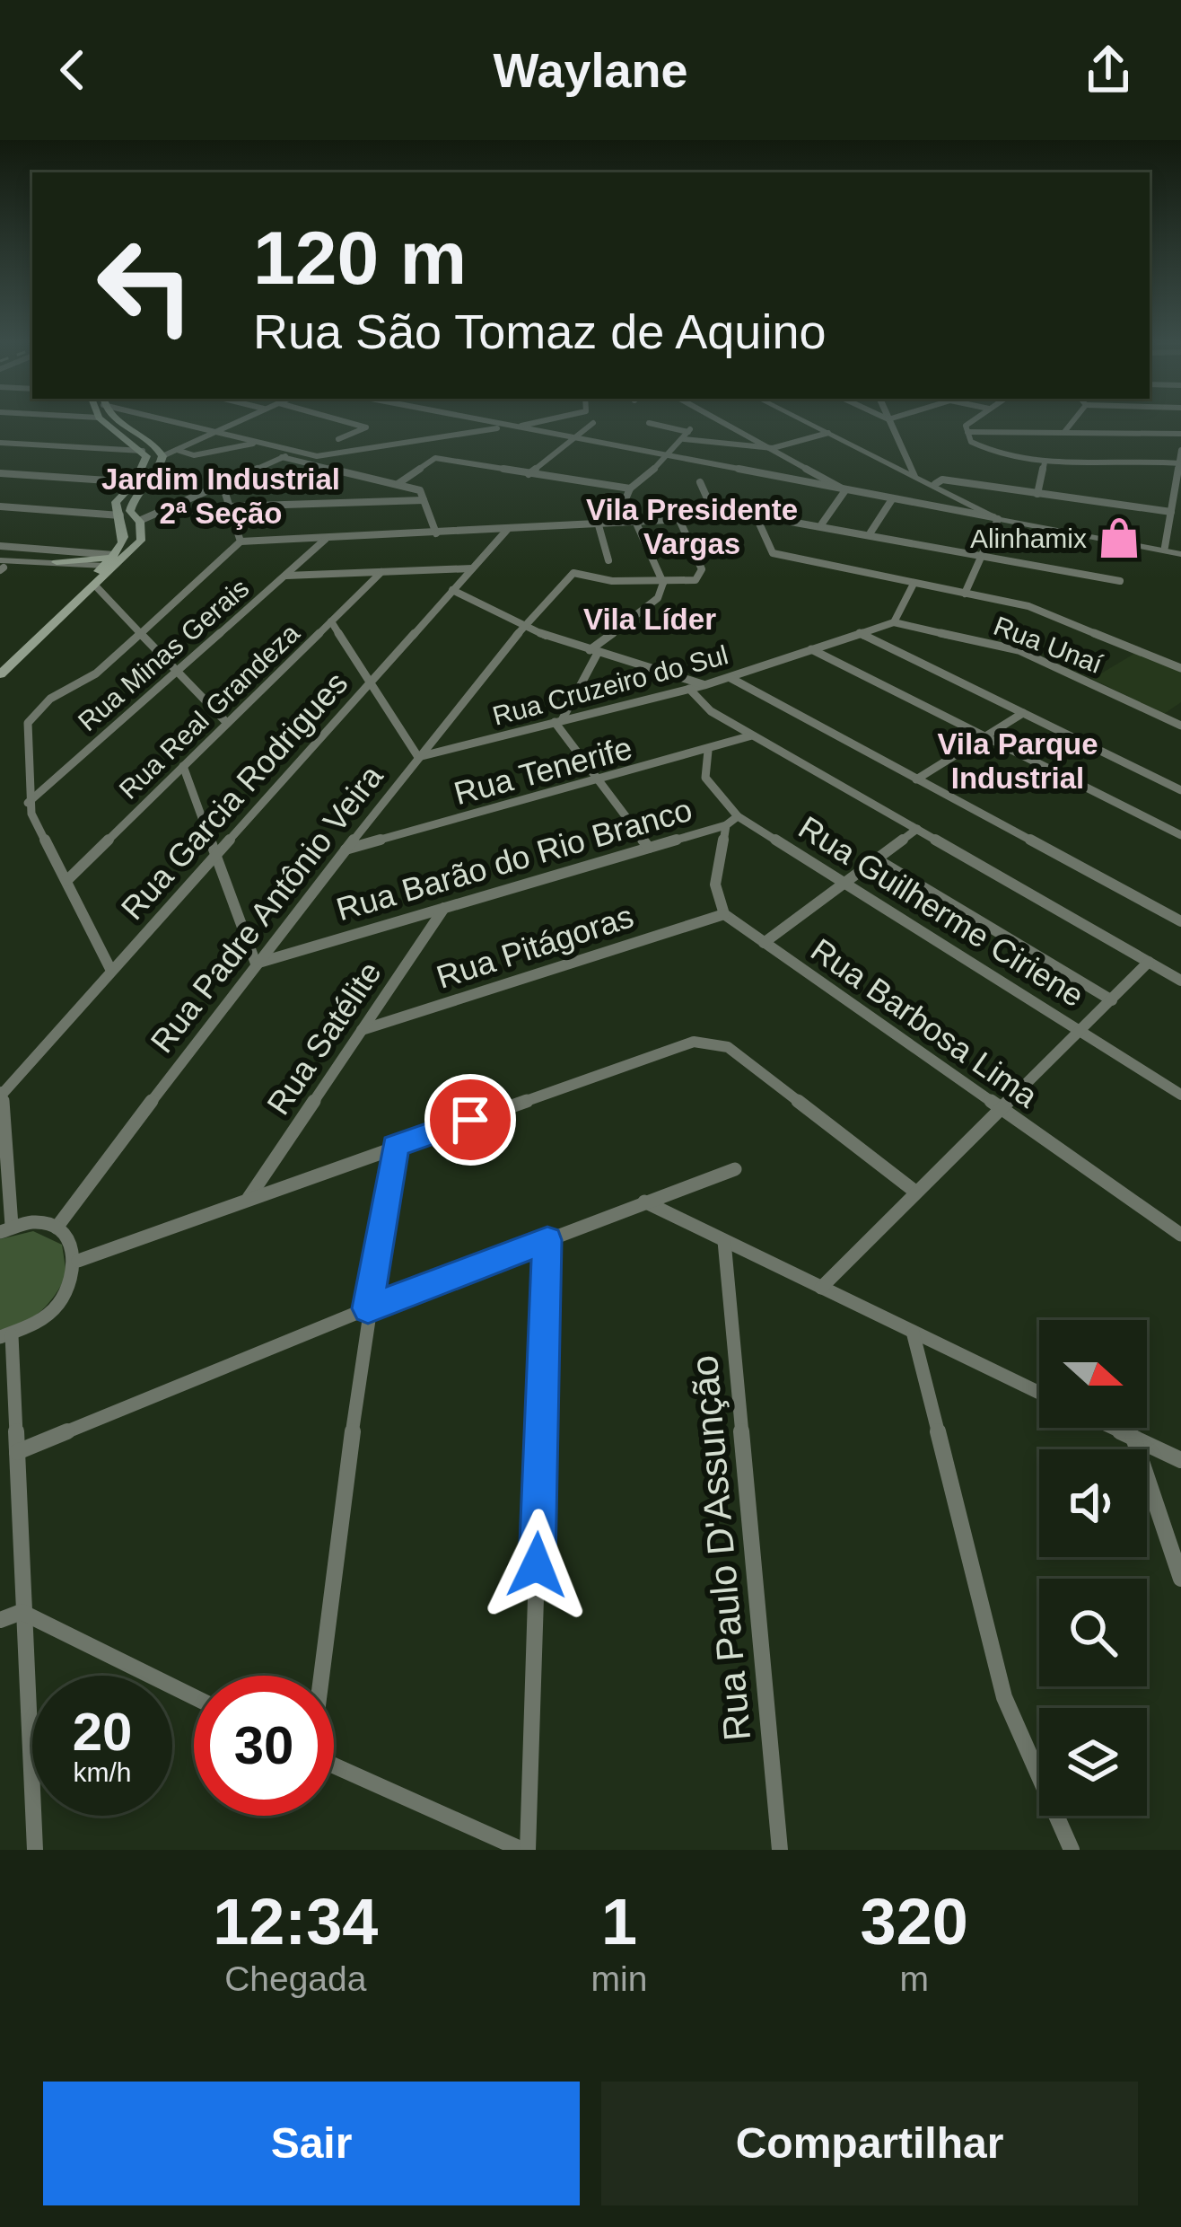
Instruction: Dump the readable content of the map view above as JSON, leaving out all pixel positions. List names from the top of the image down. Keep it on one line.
{"streets":{"street":["Rua Unaí","Rua Minas Gerais","Rua Cruzeiro do Sul","Rua Real Grandeza","Rua Tenerife","Rua Garcia Rodrigues","Rua Barão do Rio Branco","Rua Padre Antônio Veira","Rua Guilherme Ciriene","Rua Pitágoras","Rua Barbosa Lima","Rua Satélite","Rua Paulo D'Assunção"]},"crossings":[["Rua Unaí","Rua Cruzeiro do Sul"],["Rua Cruzeiro do Sul","Rua Padre Antônio Veira"],["Rua Tenerife","Rua Padre Antônio Veira"],["Rua Tenerife","Rua Guilherme Ciriene"],["Rua Barão do Rio Branco","Rua Padre Antônio Veira"],["Rua Barão do Rio Branco","Rua Satélite"],["Rua Pitágoras","Rua Barbosa Lima"],["Rua Pitágoras","Rua Satélite"]],"districts":["Jardim Industrial 2ª Seção","Vila Presidente Vargas","Vila Líder","Vila Parque Industrial"],"places":{"shop":["Alinhamix"]},"north":"right","page":{"header":"Waylane","turn":["120 m","Rua São Tomaz de Aquino"],"speed":"20 km/h","limit":"30","eta":["12:34","Chegada","1","min","320","m"],"buttons":["Sair","Compartilhar"]}}
